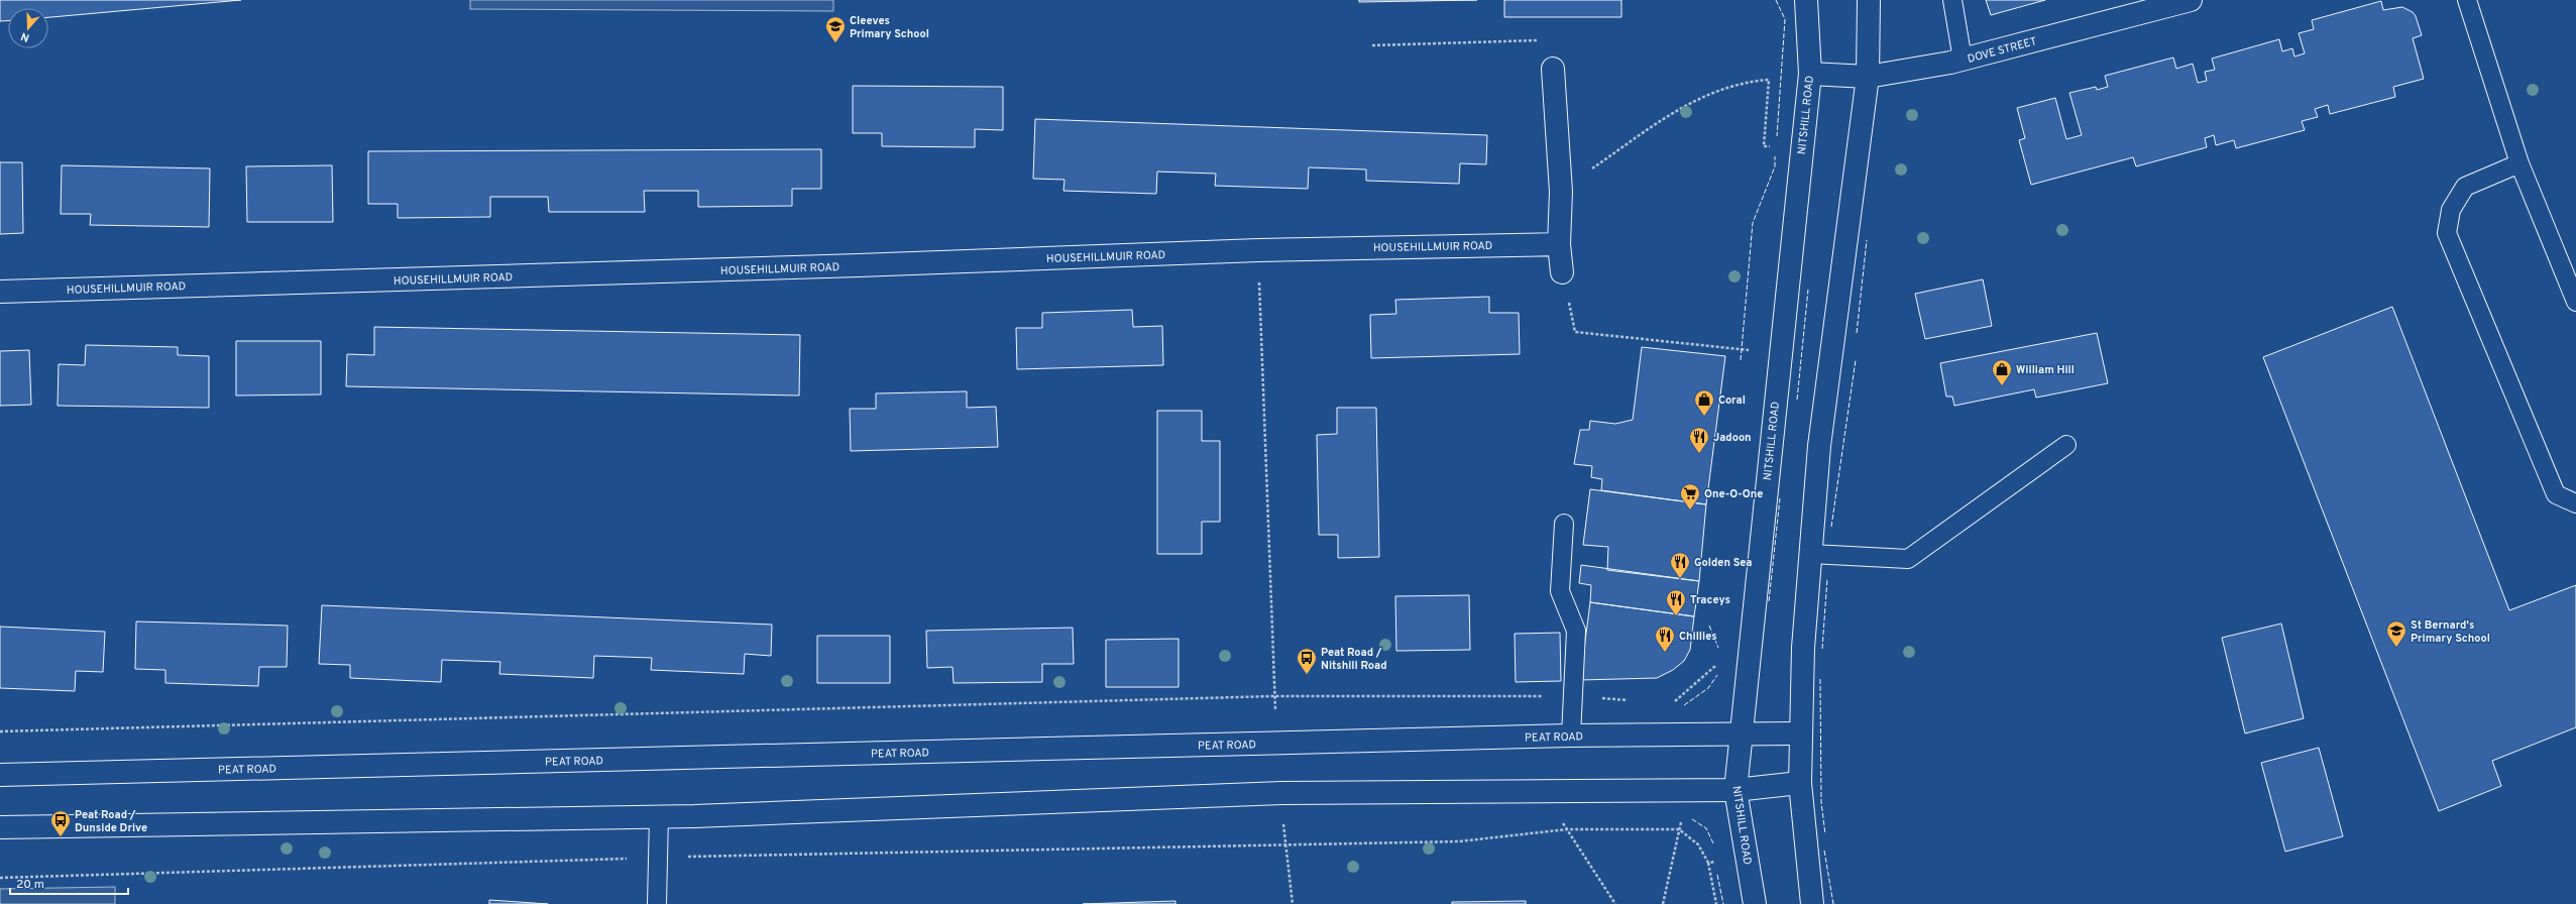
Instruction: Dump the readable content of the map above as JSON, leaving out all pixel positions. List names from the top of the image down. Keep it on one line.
{"streets":{"street":["DOVE STREET","NITSHILL ROAD","HOUSEHILLMUIR ROAD","PEAT ROAD"]},"crossings":[["DOVE STREET","NITSHILL ROAD"],["NITSHILL ROAD","PEAT ROAD"]],"places":{"school or university":["Cleeves Primary School","St Bernard's Primary School"],"shop":["William Hill","Coral"],"restaurant":["Jadoon","Golden Sea","Traceys","Chillies"],"supermarket":["One-O-One"],"bus stop":["Peat Road / Nitshill Road","Peat Road / Dunside Drive"]},"scale_bar":"20 m","north":"bottom"}
